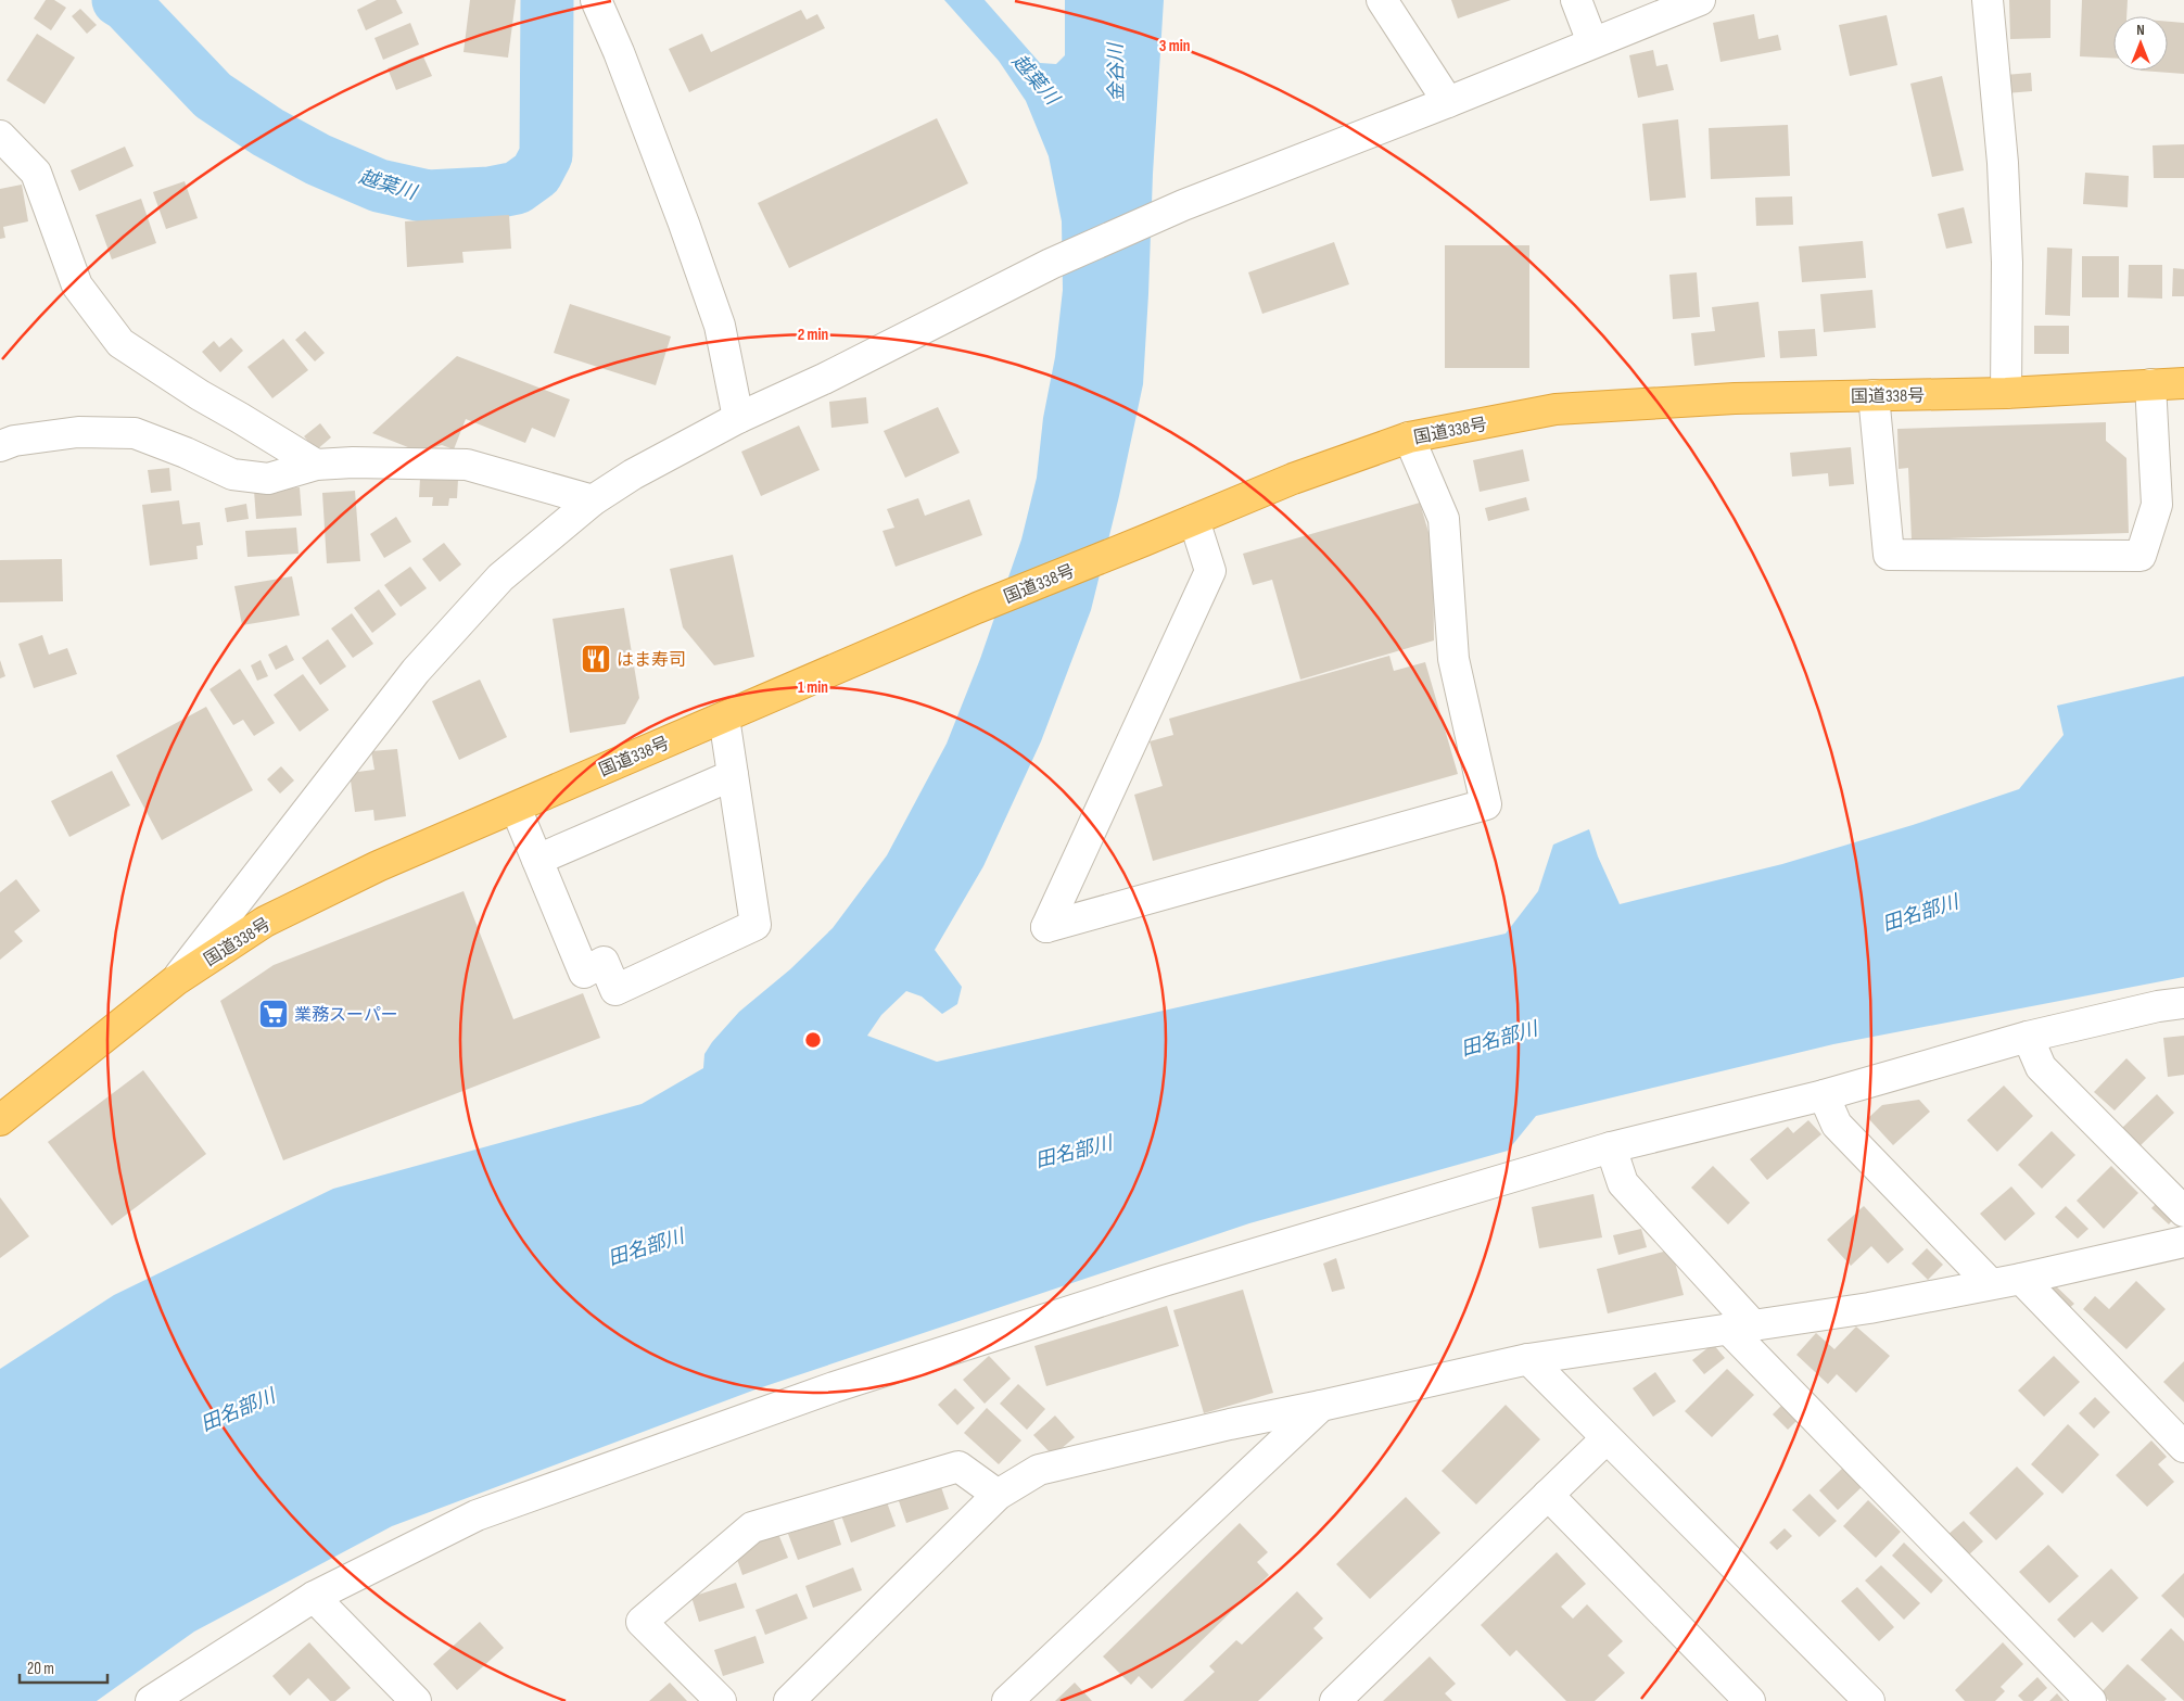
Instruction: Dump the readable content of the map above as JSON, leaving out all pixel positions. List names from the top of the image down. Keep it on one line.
{"streets":{"highway":["国道338号"]},"water":["金谷川","越葉川","田名部川"],"places":{"restaurant":["はま寿司"],"supermarket":["業務スーパー"]},"scale_bar":"20 m","north":"top","rings":["3 min","2 min","1 min"]}
